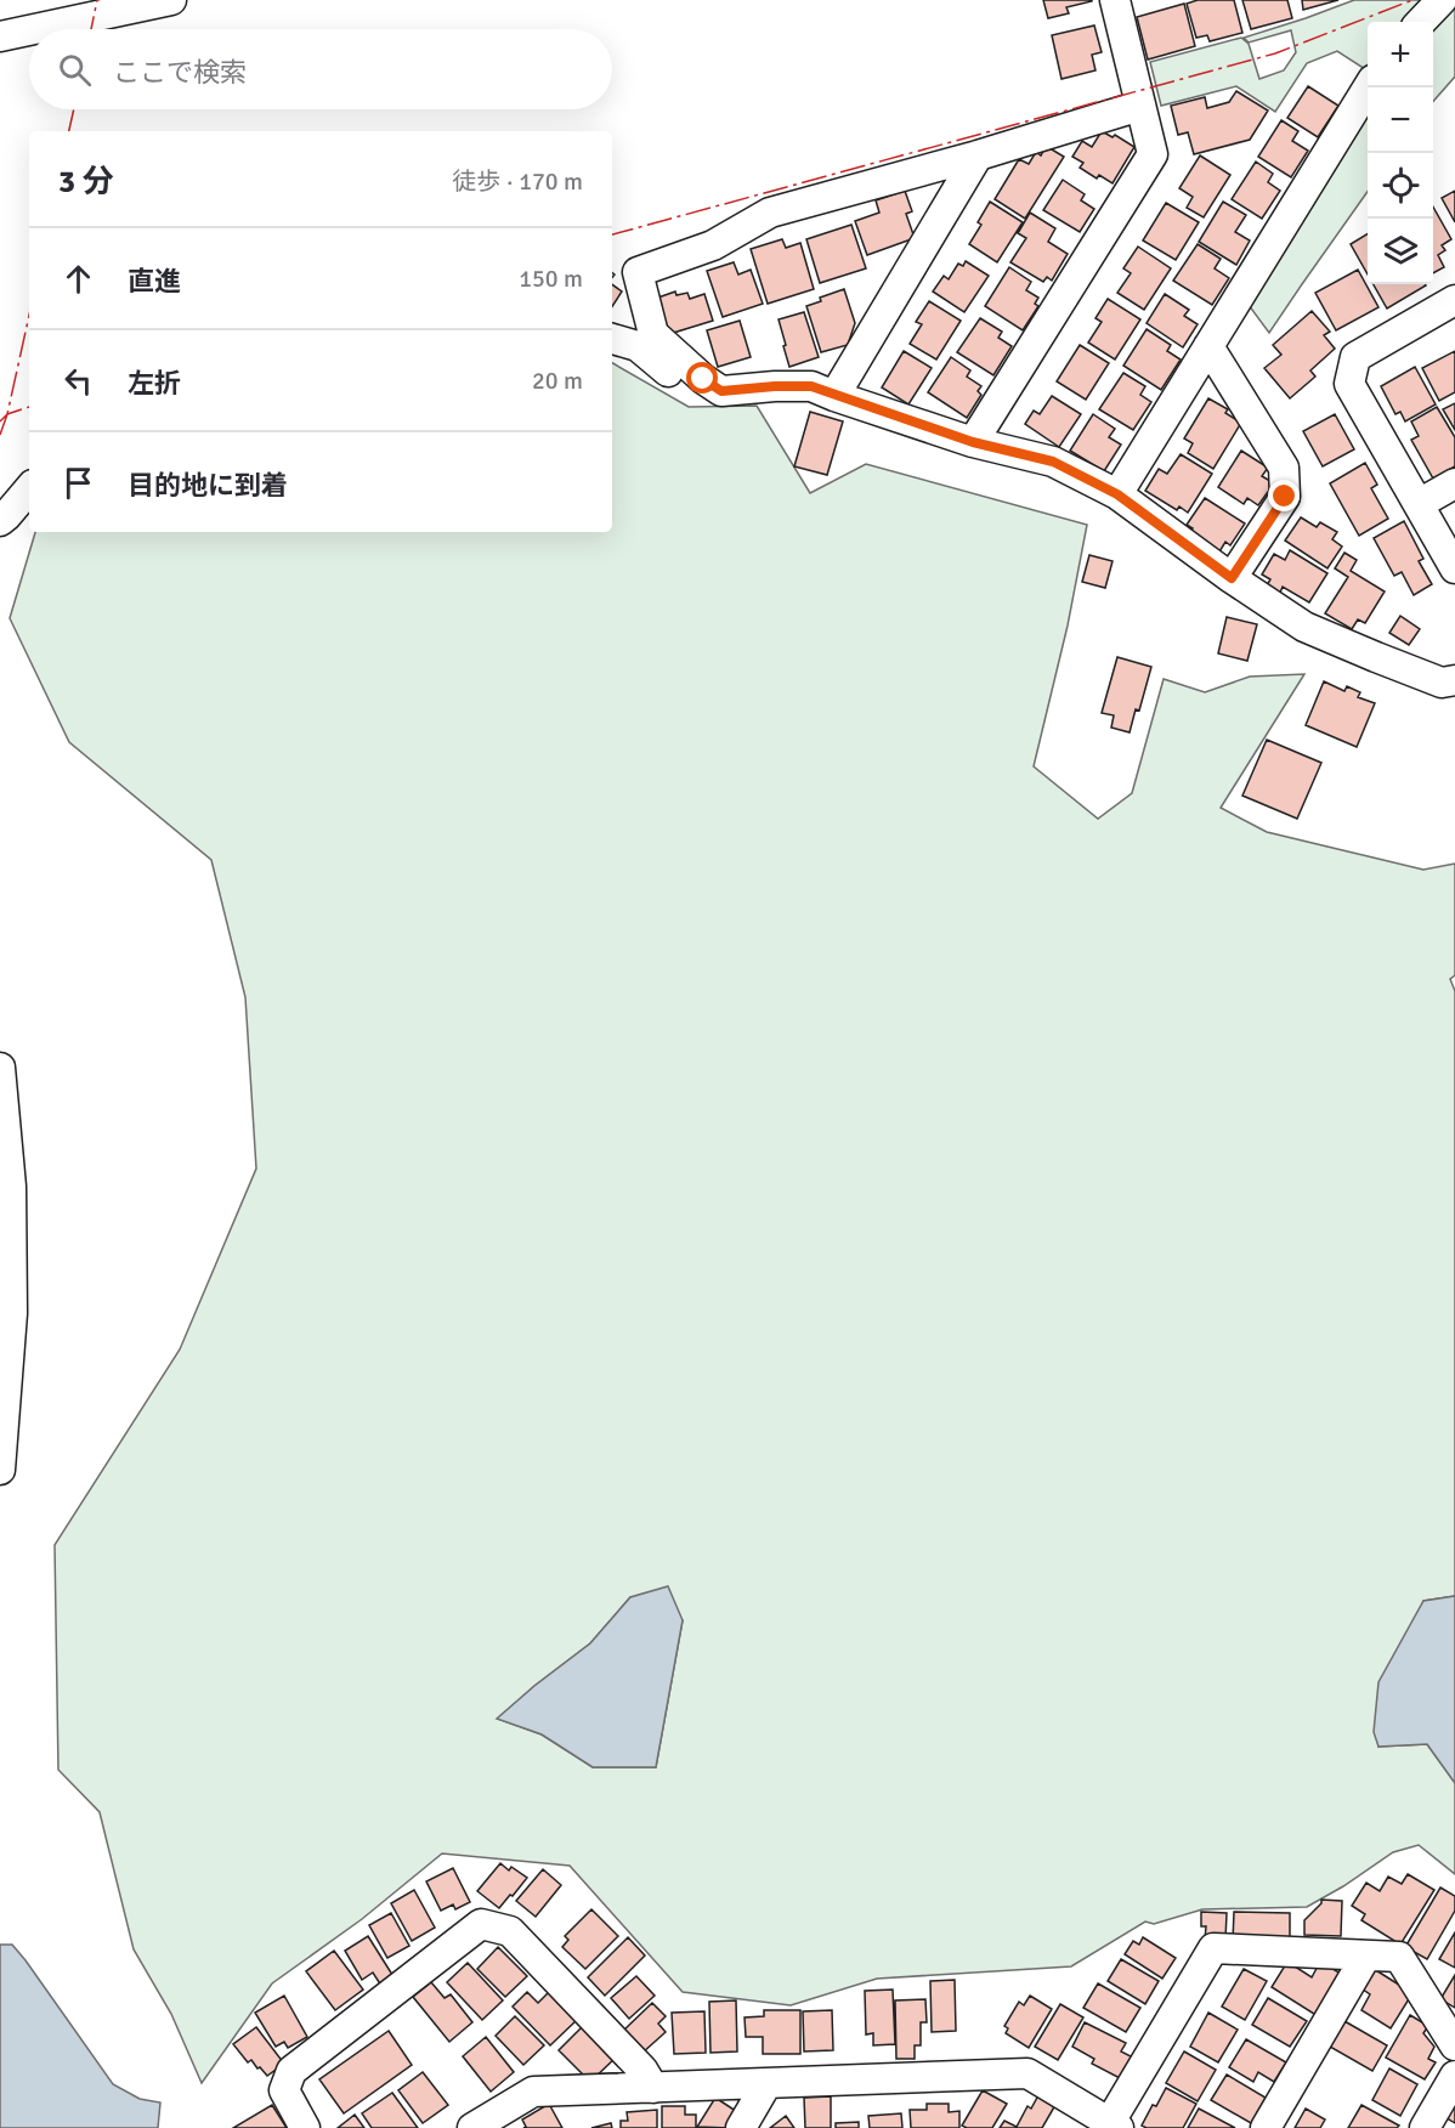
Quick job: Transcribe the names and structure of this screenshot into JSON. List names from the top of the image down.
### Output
{
  "page": {
    "map_buttons": ["+", "−"],
    "search": "ここで検索",
    "heading": ["3 分", "徒歩 · 170 m"],
    "list": [
      ["直進", "150 m"],
      ["左折", "20 m"],
      "目的地に到着"
    ]
  }
}
